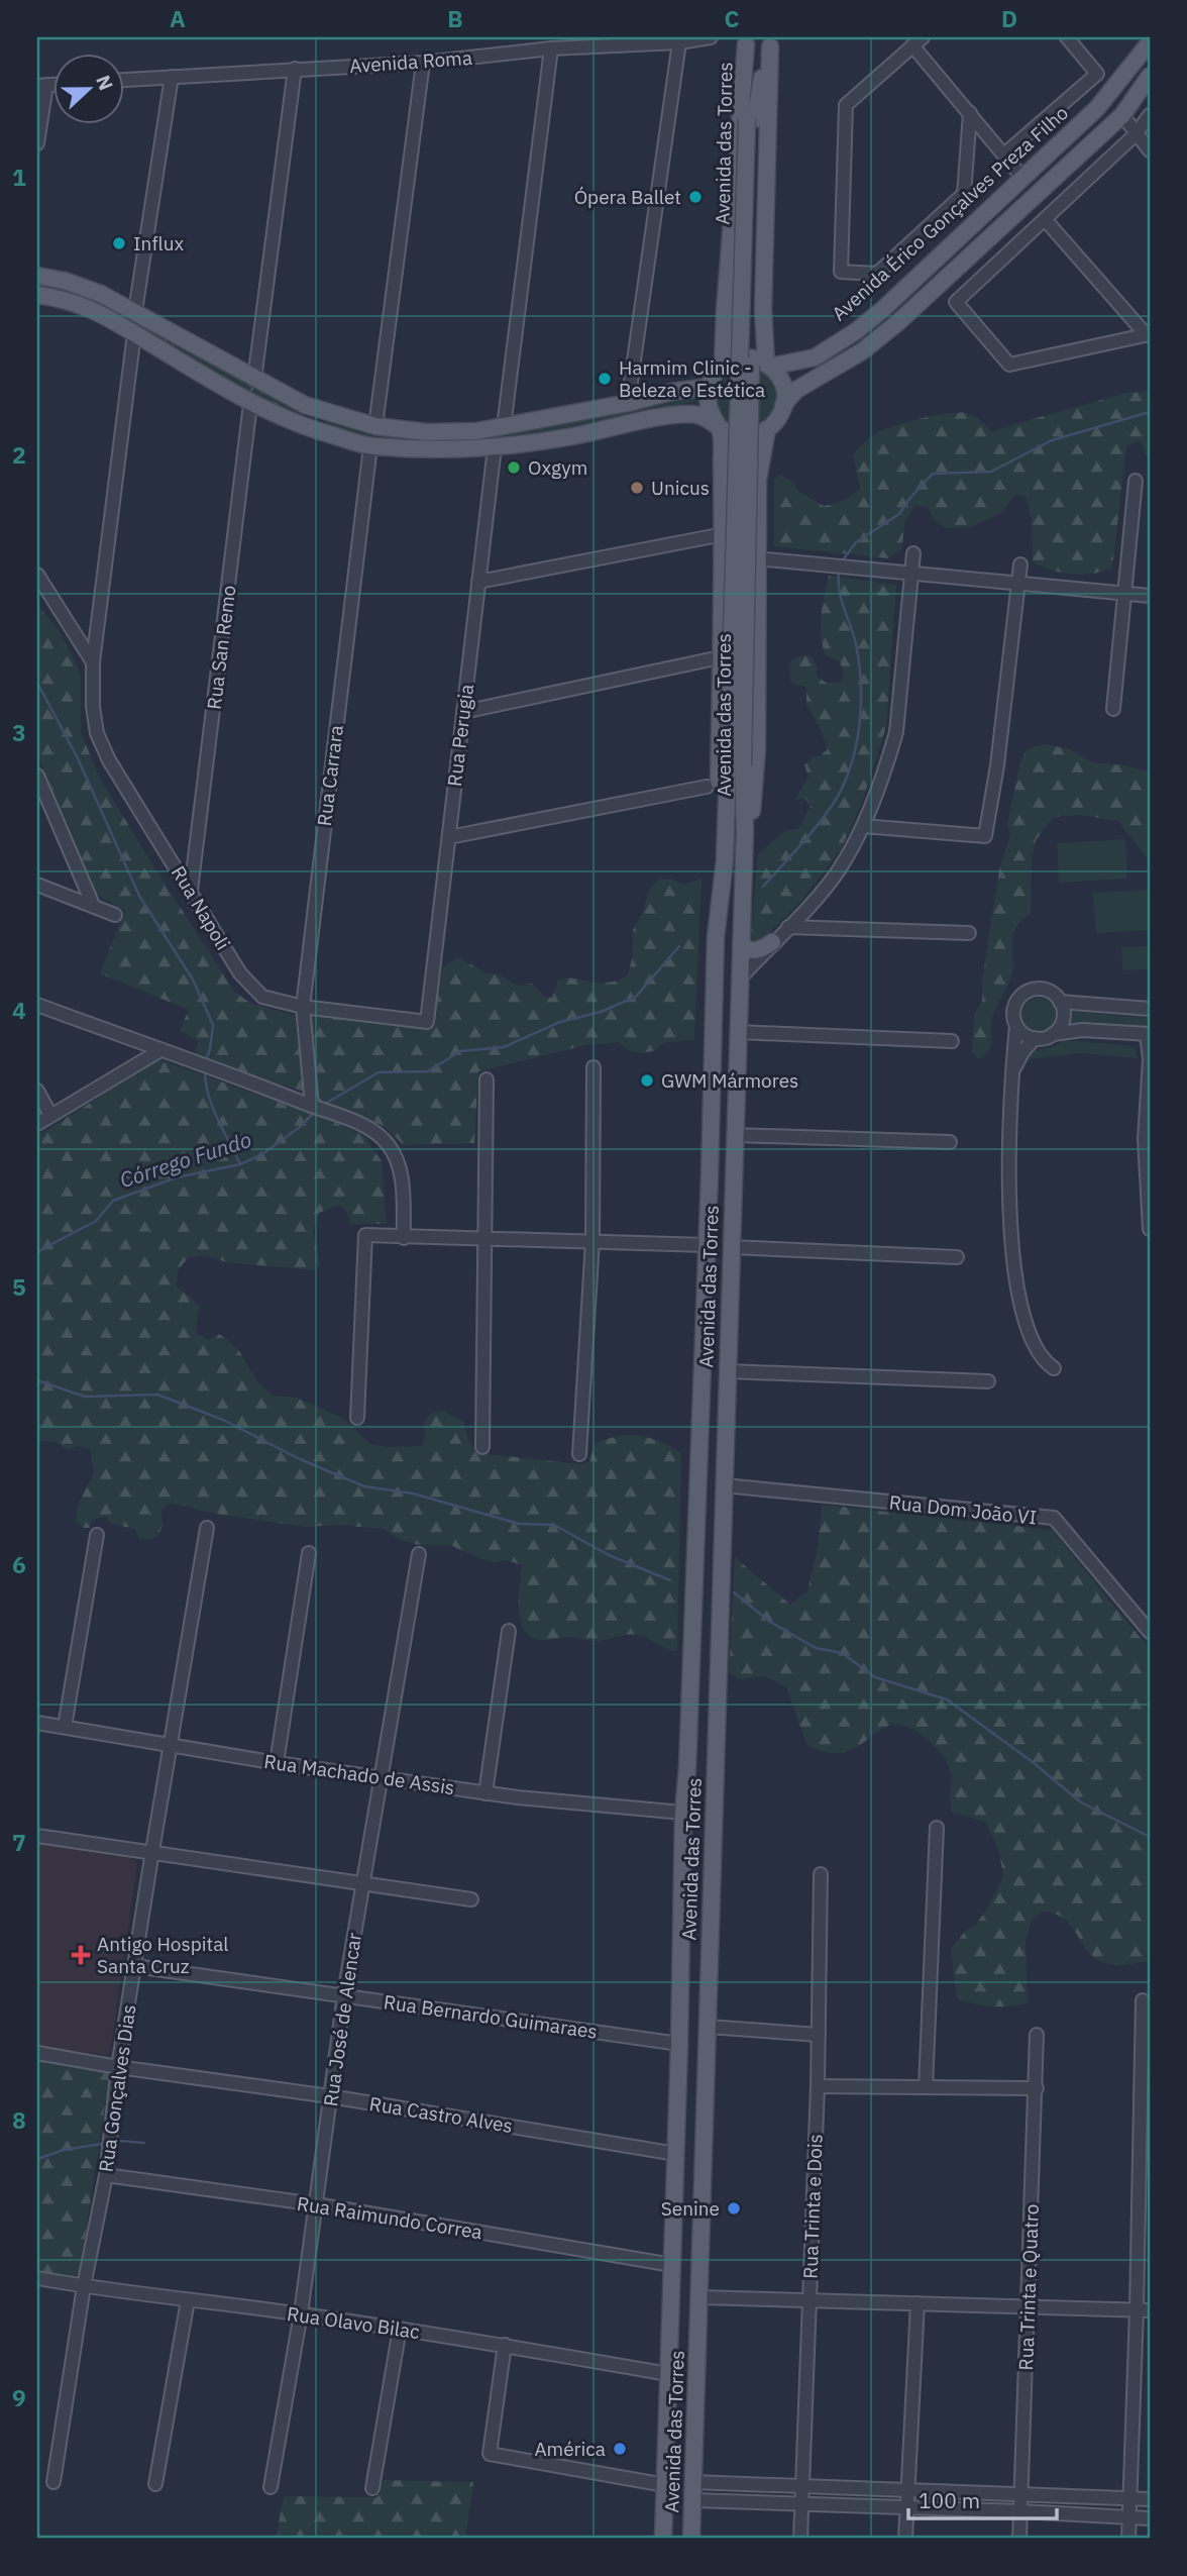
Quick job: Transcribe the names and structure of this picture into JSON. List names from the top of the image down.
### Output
{
  "streets": {
    "main road": ["Avenida das Torres", "Avenida Érico Gonçalves Preza Filho"],
    "street": [
      "Avenida Roma",
      "Rua San Remo",
      "Rua Perugia",
      "Rua Carrara",
      "Rua Napoli",
      "Rua Dom João VI",
      "Rua Machado de Assis",
      "Rua Bernardo Guimaraes",
      "Rua José de Alencar",
      "Rua Gonçalves Dias",
      "Rua Castro Alves",
      "Rua Trinta e Dois",
      "Rua Raimundo Correa",
      "Rua Trinta e Quatro",
      "Rua Olavo Bilac"
    ]
  },
  "crossings": [
    ["Avenida das Torres", "Rua Dom João VI"],
    ["Avenida das Torres", "Rua Machado de Assis"],
    ["Avenida das Torres", "Rua Bernardo Guimaraes"],
    ["Avenida das Torres", "Rua Castro Alves"],
    ["Avenida das Torres", "Rua Raimundo Correa"],
    ["Avenida das Torres", "Rua Olavo Bilac"],
    ["Rua San Remo", "Rua Napoli"],
    ["Rua Perugia", "Rua Napoli"],
    ["Rua Carrara", "Rua Napoli"],
    ["Rua Machado de Assis", "Rua José de Alencar"],
    ["Rua Machado de Assis", "Rua Gonçalves Dias"],
    ["Rua Bernardo Guimaraes", "Rua José de Alencar"],
    ["Rua Bernardo Guimaraes", "Rua Gonçalves Dias"],
    ["Rua José de Alencar", "Rua Castro Alves"],
    ["Rua José de Alencar", "Rua Raimundo Correa"],
    ["Rua José de Alencar", "Rua Olavo Bilac"],
    ["Rua Gonçalves Dias", "Rua Castro Alves"],
    ["Rua Gonçalves Dias", "Rua Raimundo Correa"],
    ["Rua Gonçalves Dias", "Rua Olavo Bilac"]
  ],
  "water": ["Córrego Fundo"],
  "places": {
    "other": [
      "Ópera Ballet",
      "Influx",
      "Harmim Clinic - Beleza e Estética",
      "Oxgym",
      "Unicus",
      "GWM Mármores",
      "Senine",
      "América"
    ],
    "health": ["Antigo Hospital Santa Cruz"]
  },
  "scale_bar": "100 m",
  "north": "right",
  "grid": {
    "columns": [
      "A",
      "B",
      "C",
      "D"
    ],
    "rows": [
      "1",
      "2",
      "3",
      "4",
      "5",
      "6",
      "7",
      "8",
      "9"
    ]
  }
}
